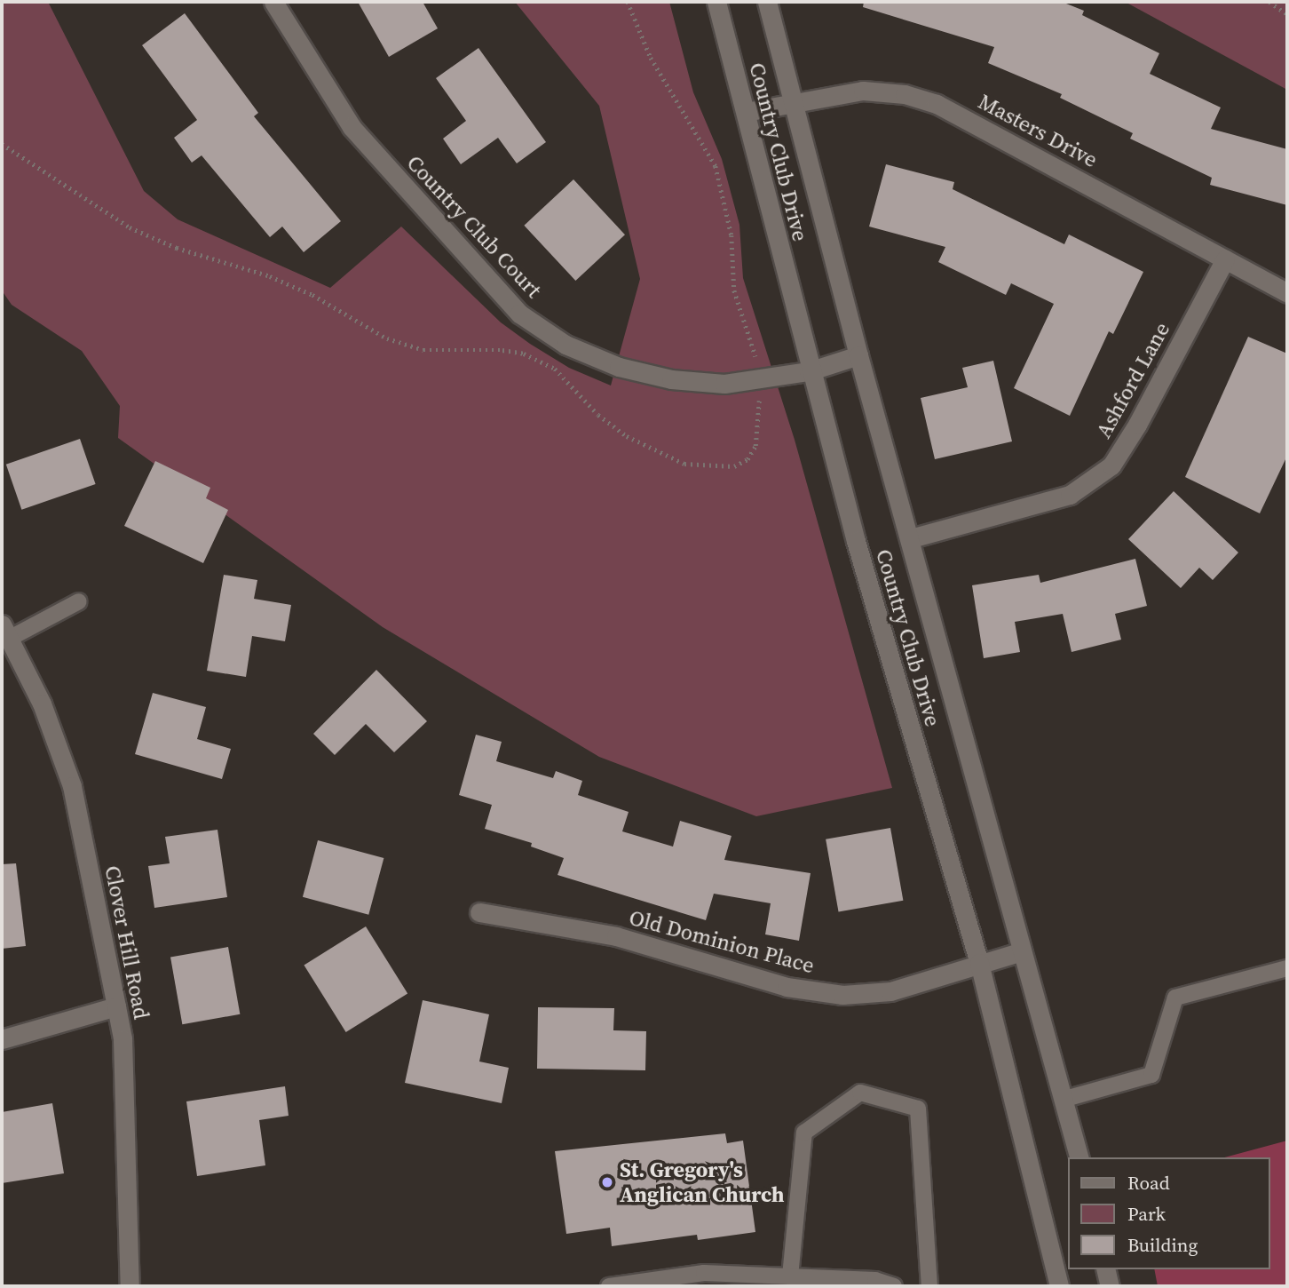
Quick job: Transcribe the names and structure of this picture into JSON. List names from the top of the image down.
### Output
{
  "streets": {
    "street": [
      "Masters Drive",
      "Country Club Drive",
      "Country Club Court",
      "Ashford Lane",
      "Old Dominion Place",
      "Clover Hill Road"
    ]
  },
  "crossings": [
    ["Masters Drive", "Country Club Drive"],
    ["Masters Drive", "Ashford Lane"],
    ["Country Club Drive", "Country Club Court"],
    ["Country Club Drive", "Ashford Lane"],
    ["Country Club Drive", "Old Dominion Place"]
  ],
  "places": ["St. Gregory's Anglican Church"],
  "legend": ["Road", "Park", "Building"]
}
